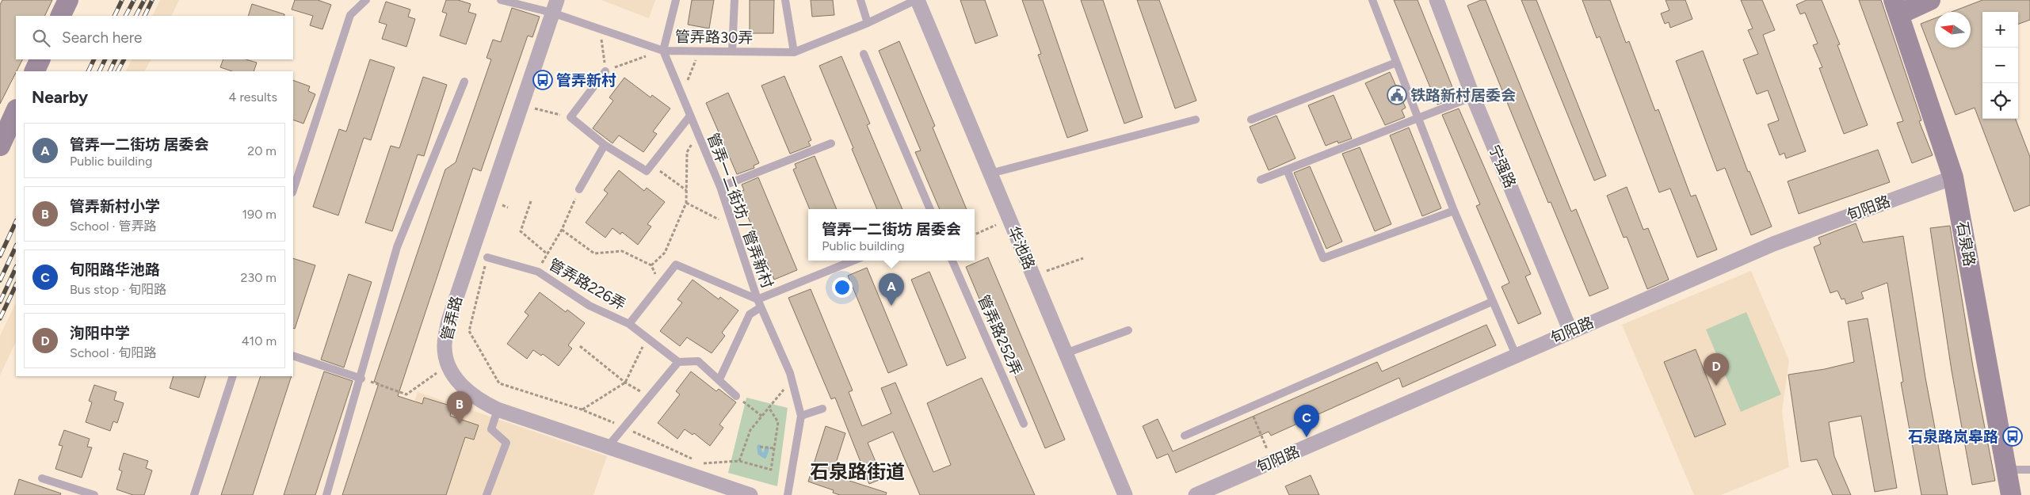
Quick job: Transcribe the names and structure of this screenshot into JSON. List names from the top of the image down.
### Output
{
  "streets": {
    "street": [
      "宁强路",
      "旬阳路",
      "石泉路",
      "华池路",
      "管弄路"
    ],
    "lane": [
      "管弄路30弄",
      "管弄一二街坊 / 管弄新村",
      "管弄路226弄",
      "管弄路252弄"
    ]
  },
  "crossings": [
    ["管弄路30弄", "管弄一二街坊 / 管弄新村"],
    ["管弄路30弄", "华池路"],
    ["宁强路", "旬阳路"],
    ["旬阳路", "石泉路"],
    ["管弄一二街坊 / 管弄新村", "管弄路226弄"]
  ],
  "districts": ["石泉路街道"],
  "places": {
    "bus stop": ["管弄新村", "石泉路岚皋路"],
    "public building": ["铁路新村居委会"]
  },
  "north": "left",
  "page": {
    "map_buttons": ["+", "−"],
    "search": "Search here",
    "heading": ["Nearby", "4 results"],
    "list": [
      {
        "mark": "A",
        "name": "管弄一二街坊 居委会",
        "note": "Public building",
        "value": "20 m"
      },
      {
        "mark": "B",
        "name": "管弄新村小学",
        "note": "School · 管弄路",
        "value": "190 m"
      },
      {
        "mark": "C",
        "name": "旬阳路华池路",
        "note": "Bus stop · 旬阳路",
        "value": "230 m"
      },
      {
        "mark": "D",
        "name": "洵阳中学",
        "note": "School · 旬阳路",
        "value": "410 m"
      }
    ],
    "popup": ["管弄一二街坊 居委会", "Public building"],
    "pins": [
      "A",
      "D",
      "B",
      "C"
    ]
  }
}
